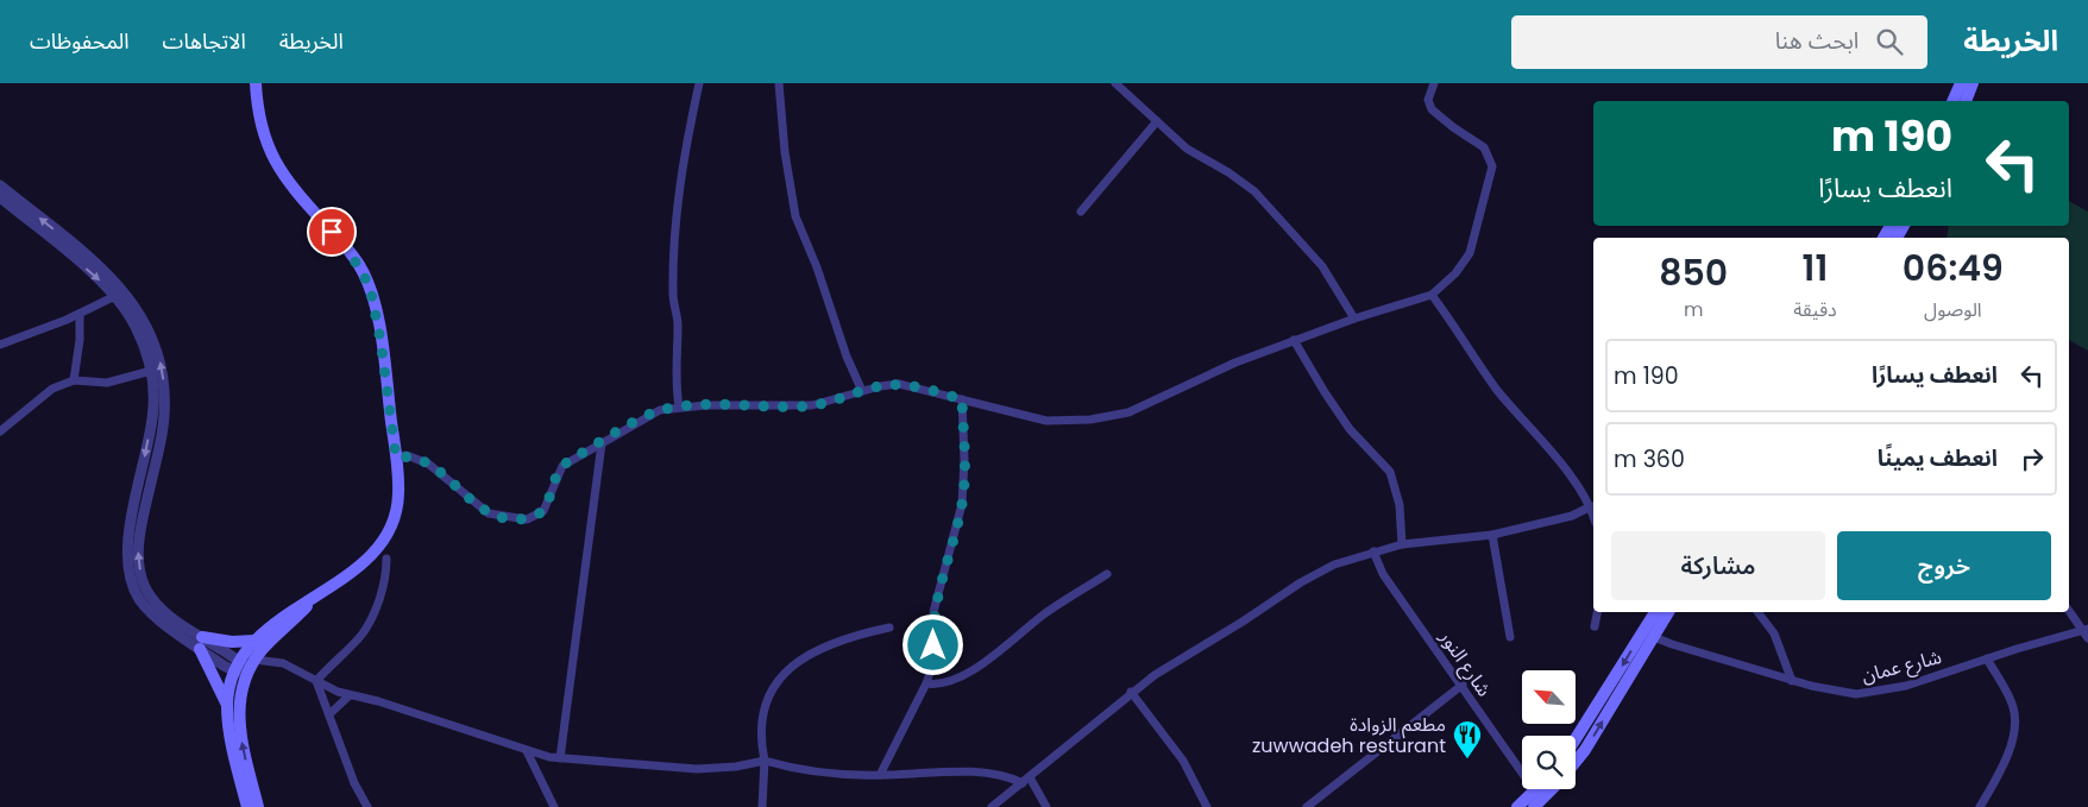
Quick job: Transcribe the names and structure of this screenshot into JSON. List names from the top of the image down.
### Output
{
  "streets": {
    "street": ["شارع النور", "شارع عمان"]
  },
  "places": {
    "restaurant": ["مطعم الزوادة zuwwadeh resturant"]
  },
  "north": "top left",
  "page": {
    "header": "الخريطة",
    "search": "ابحث هنا",
    "nav": ["الخريطة", "الاتجاهات", "المحفوظات"],
    "turn": ["190 m", "انعطف يسارًا"],
    "eta": [
      "06:49",
      "الوصول",
      "11",
      "دقيقة",
      "850",
      "m"
    ],
    "list": [
      {
        "name": "انعطف يسارًا",
        "value": "190 m"
      },
      {
        "name": "انعطف يمينًا",
        "value": "360 m"
      }
    ],
    "buttons": ["خروج", "مشاركة"]
  }
}
